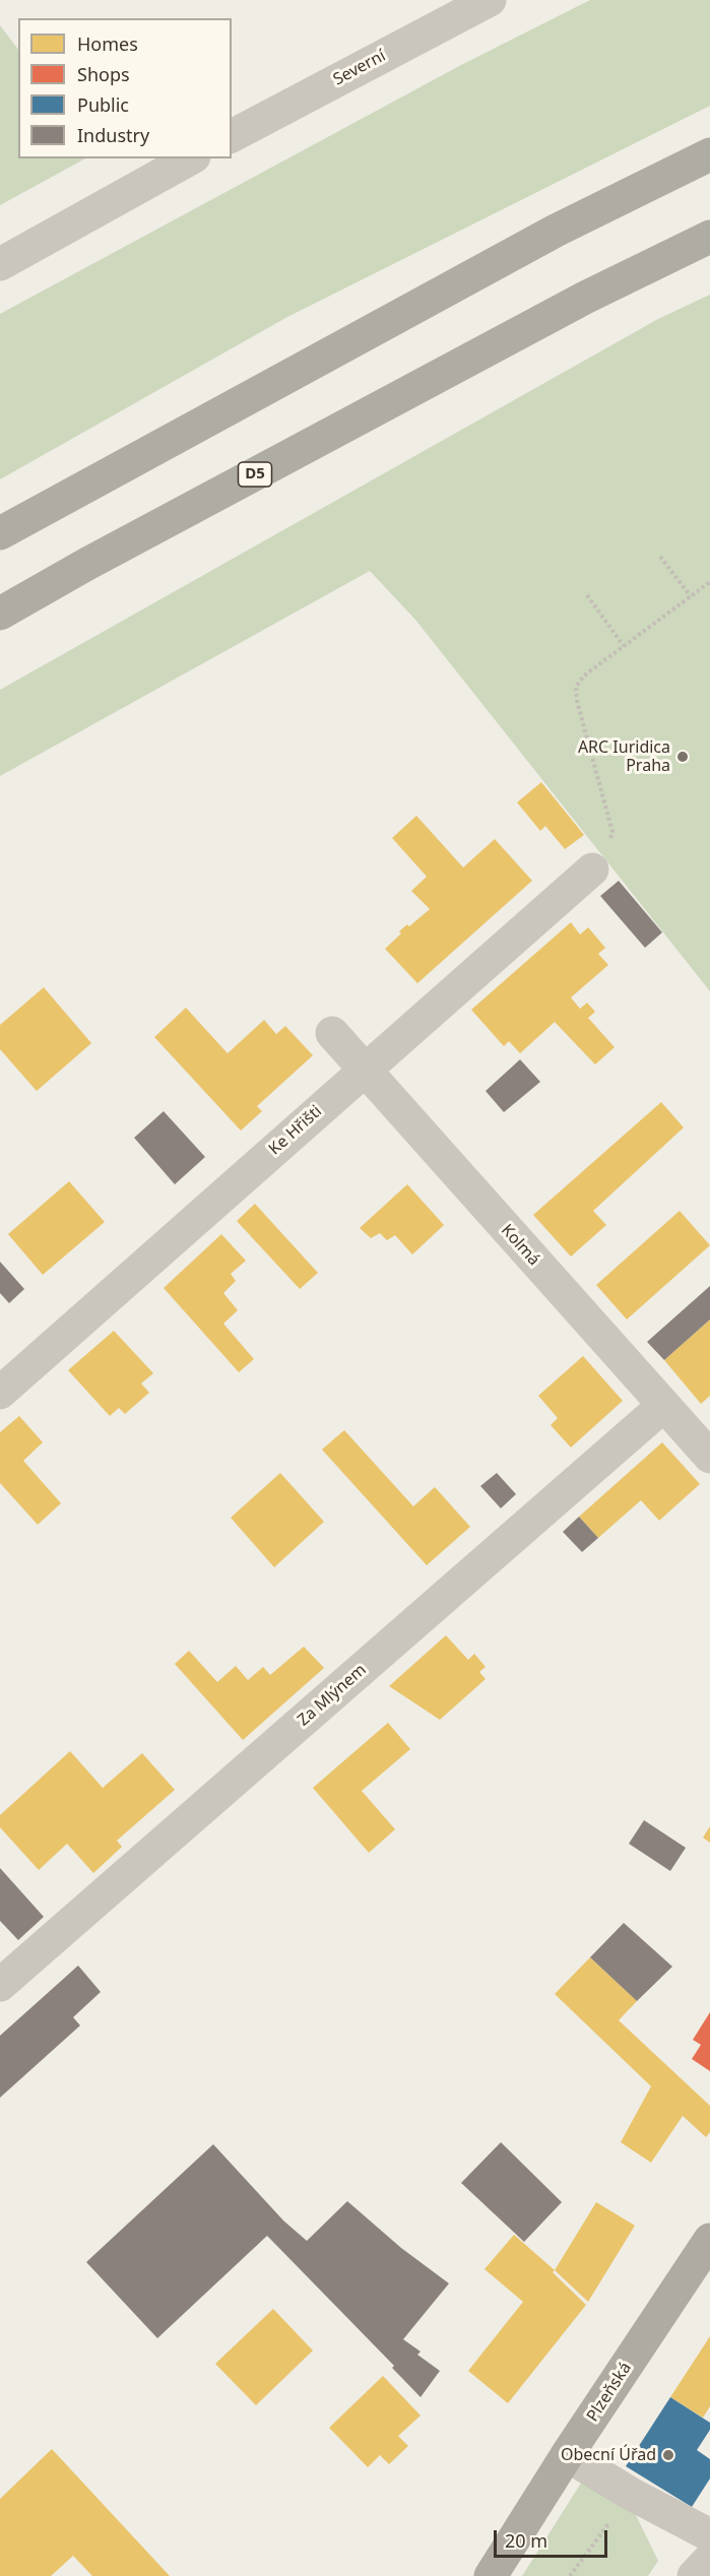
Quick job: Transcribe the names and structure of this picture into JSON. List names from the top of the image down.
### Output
{
  "streets": {
    "highway": ["D5"],
    "main road": ["Plzeňská"],
    "street": [
      "Severní",
      "Ke Hřišti",
      "Kolmá",
      "Za Mlýnem"
    ]
  },
  "crossings": [
    ["Ke Hřišti", "Kolmá"],
    ["Kolmá", "Za Mlýnem"]
  ],
  "places": ["ARC Iuridica Praha", "Obecní Úřad"],
  "legend": [
    "Homes",
    "Shops",
    "Public",
    "Industry"
  ],
  "scale_bar": "20 m"
}
